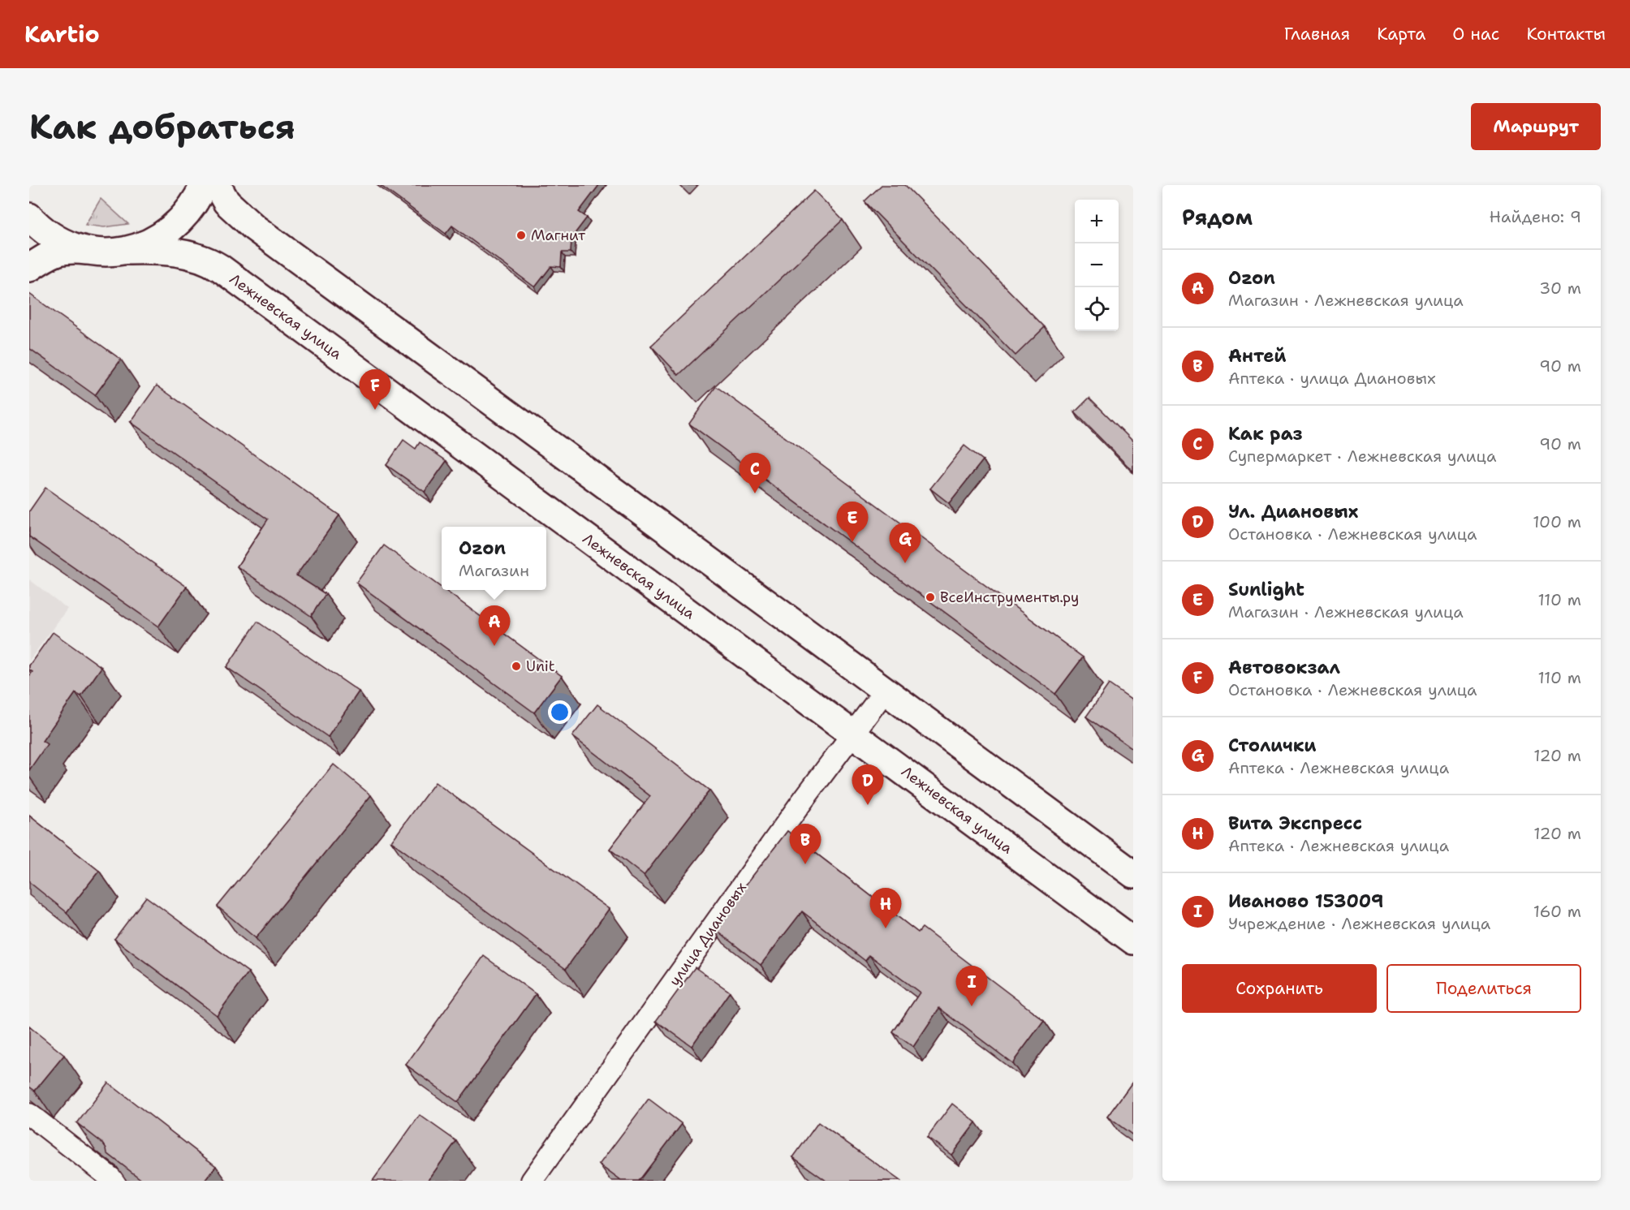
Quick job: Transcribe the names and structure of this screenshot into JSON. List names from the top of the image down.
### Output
{
  "streets": {
    "main road": ["Лежневская улица"],
    "street": ["улица Диановых"]
  },
  "crossings": [
    ["Лежневская улица", "улица Диановых"]
  ],
  "places": ["Магнит", "ВсеИнструменты.ру", "Unit"],
  "page": {
    "header": "Kartio",
    "nav": [
      "Главная",
      "Карта",
      "О нас",
      "Контакты"
    ],
    "buttons": [
      "Маршрут",
      ["Сохранить", "Поделиться"]
    ],
    "title": "Как добраться",
    "heading": ["Рядом", "Найдено: 9"],
    "map_buttons": ["+", "−"],
    "list": [
      {
        "mark": "A",
        "name": "Ozon",
        "note": "Магазин · Лежневская улица",
        "value": "30 m"
      },
      {
        "mark": "B",
        "name": "Антей",
        "note": "Аптека · улица Диановых",
        "value": "90 m"
      },
      {
        "mark": "C",
        "name": "Как раз",
        "note": "Супермаркет · Лежневская улица",
        "value": "90 m"
      },
      {
        "mark": "D",
        "name": "Ул. Диановых",
        "note": "Остановка · Лежневская улица",
        "value": "100 m"
      },
      {
        "mark": "E",
        "name": "Sunlight",
        "note": "Магазин · Лежневская улица",
        "value": "110 m"
      },
      {
        "mark": "F",
        "name": "Автовокзал",
        "note": "Остановка · Лежневская улица",
        "value": "110 m"
      },
      {
        "mark": "G",
        "name": "Столички",
        "note": "Аптека · Лежневская улица",
        "value": "120 m"
      },
      {
        "mark": "H",
        "name": "Вита Экспресс",
        "note": "Аптека · Лежневская улица",
        "value": "120 m"
      },
      {
        "mark": "I",
        "name": "Иваново 153009",
        "note": "Учреждение · Лежневская улица",
        "value": "160 m"
      }
    ],
    "pins": [
      "F",
      "C",
      "E",
      "G",
      "A",
      "D",
      "B",
      "H",
      "I"
    ],
    "popup": ["Ozon", "Магазин"]
  }
}
